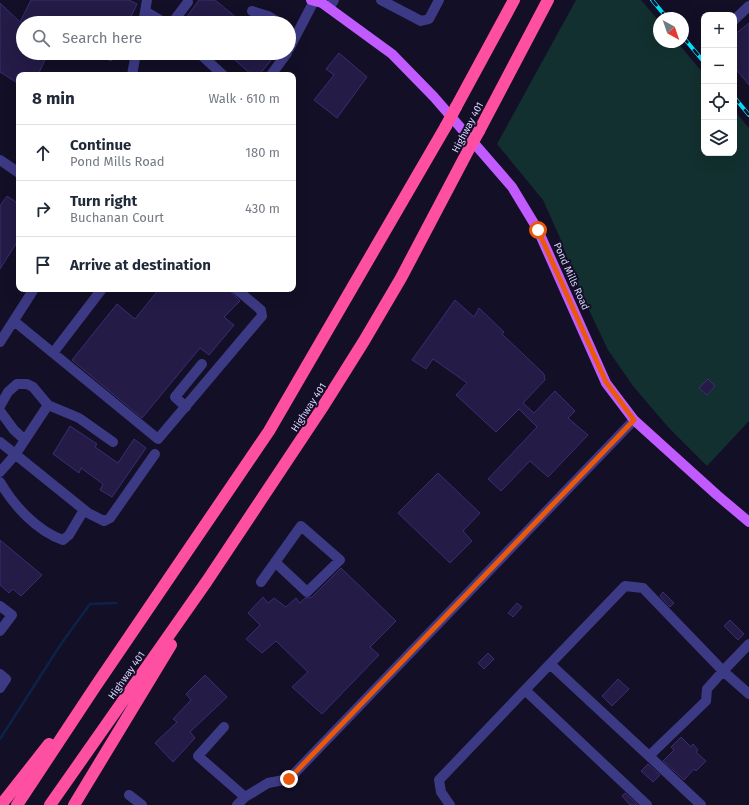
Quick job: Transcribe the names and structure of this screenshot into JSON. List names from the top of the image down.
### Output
{
  "streets": {
    "highway": ["Highway 401"],
    "main road": ["Pond Mills Road"]
  },
  "north": "bottom right",
  "page": {
    "map_buttons": ["+", "−"],
    "search": "Search here",
    "heading": ["8 min", "Walk · 610 m"],
    "list": [
      ["Continue", "Pond Mills Road", "180 m"],
      ["Turn right", "Buchanan Court", "430 m"],
      "Arrive at destination"
    ]
  }
}
